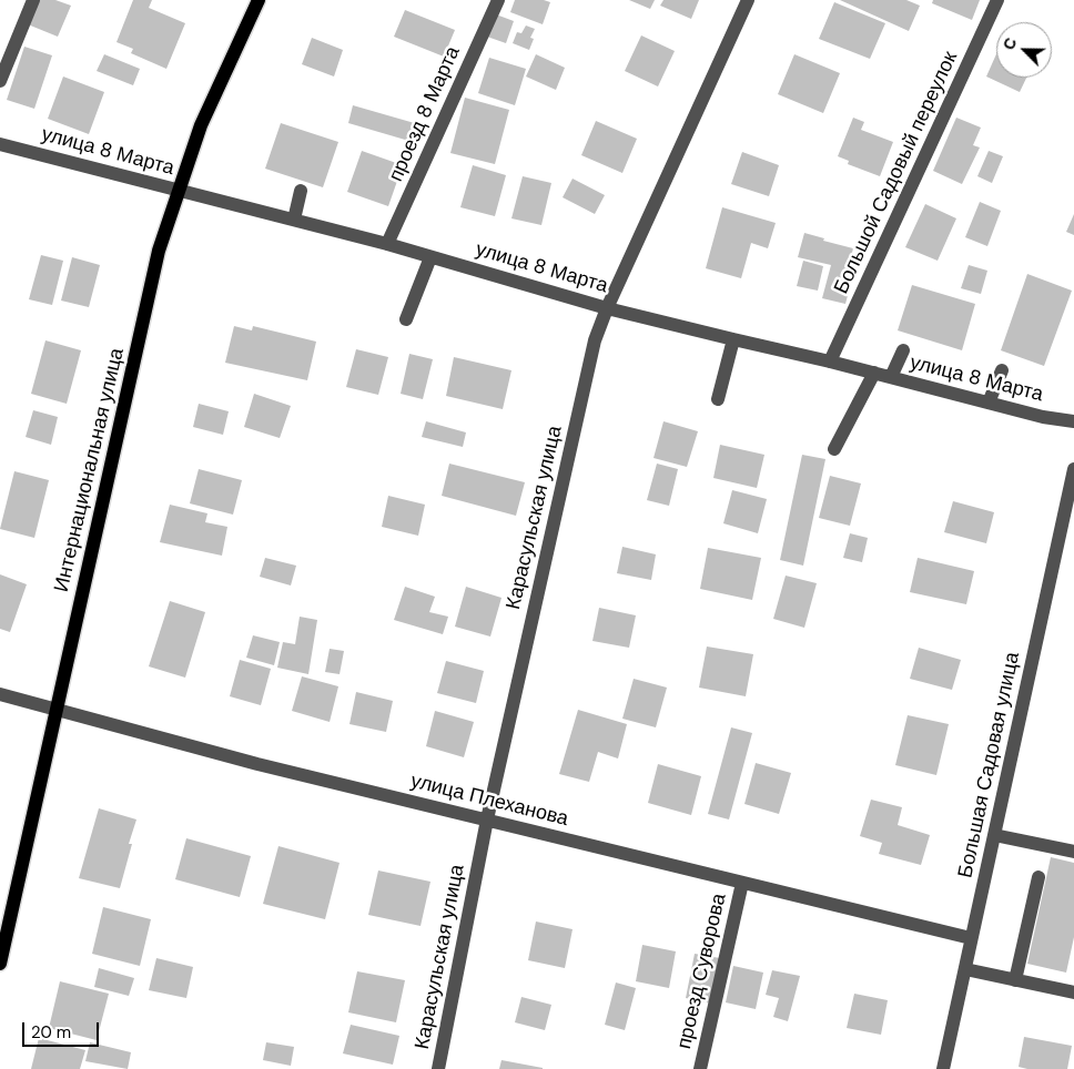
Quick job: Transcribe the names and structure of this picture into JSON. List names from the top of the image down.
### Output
{
  "streets": {
    "main road": ["Интернациональная улица"],
    "street": [
      "проезд 8 Марта",
      "улица 8 Марта",
      "Большой Садовый переулок",
      "Карасульская улица",
      "Большая Садовая улица",
      "улица Плеханова",
      "проезд Суворова"
    ]
  },
  "crossings": [
    ["проезд 8 Марта", "улица 8 Марта"],
    ["улица 8 Марта", "Большой Садовый переулок"],
    ["улица 8 Марта", "Интернациональная улица"],
    ["улица 8 Марта", "Карасульская улица"],
    ["Интернациональная улица", "улица Плеханова"],
    ["Карасульская улица", "улица Плеханова"],
    ["Большая Садовая улица", "улица Плеханова"],
    ["улица Плеханова", "проезд Суворова"]
  ],
  "scale_bar": "20 m",
  "north": "top left"
}
